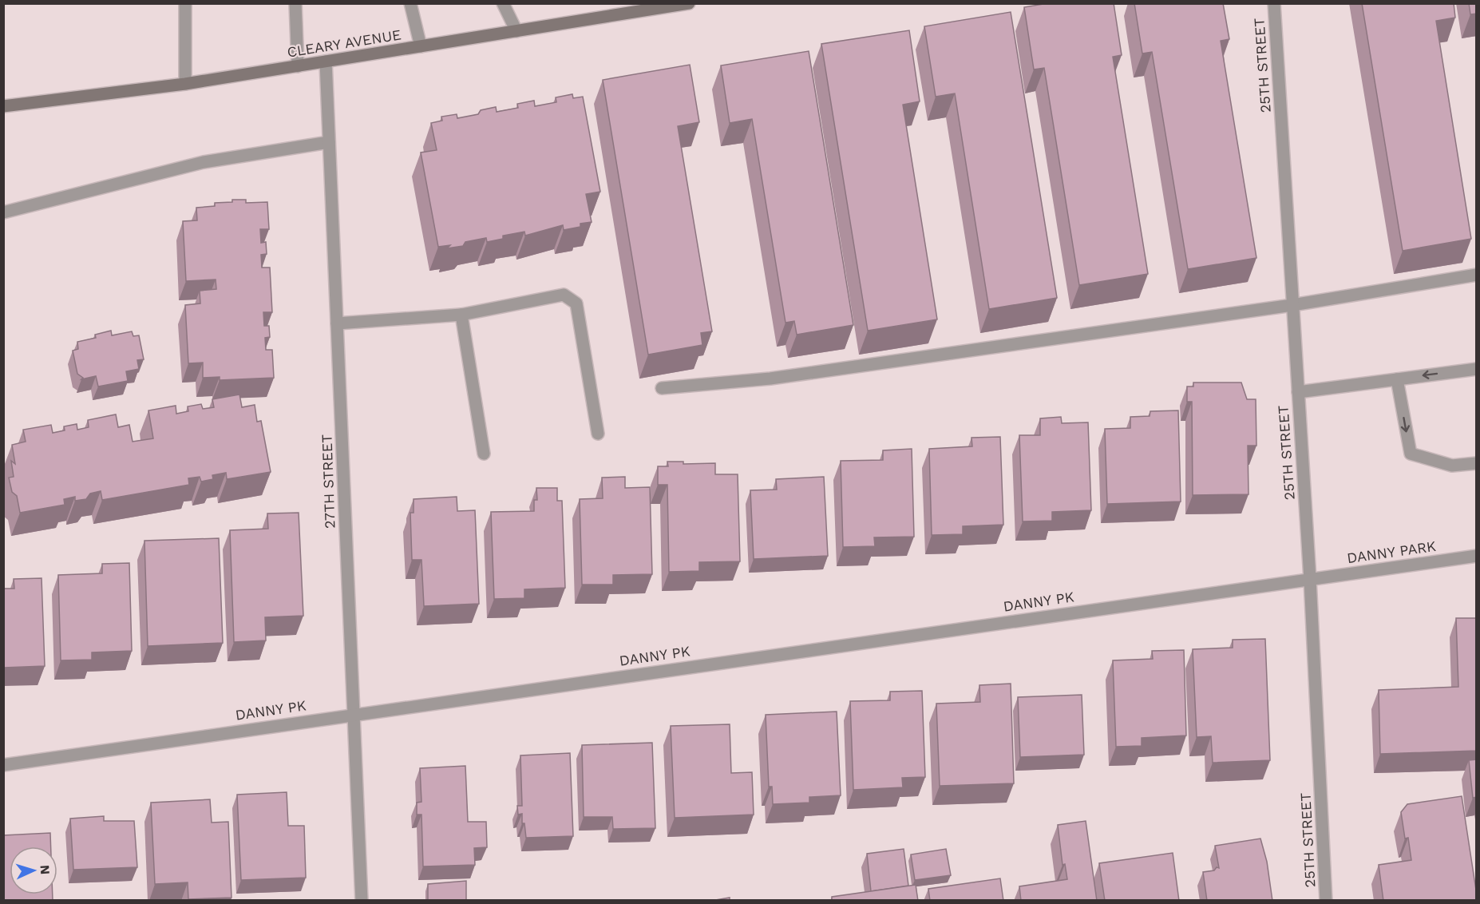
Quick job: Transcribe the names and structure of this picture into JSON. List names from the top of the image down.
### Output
{
  "streets": {
    "street": [
      "CLEARY AVENUE",
      "25TH STREET",
      "27TH STREET",
      "DANNY PARK",
      "DANNY PK"
    ]
  },
  "crossings": [
    ["CLEARY AVENUE", "27TH STREET"],
    ["25TH STREET", "DANNY PARK"],
    ["25TH STREET", "DANNY PK"],
    ["27TH STREET", "DANNY PK"],
    ["DANNY PARK", "DANNY PK"]
  ],
  "north": "right"
}
